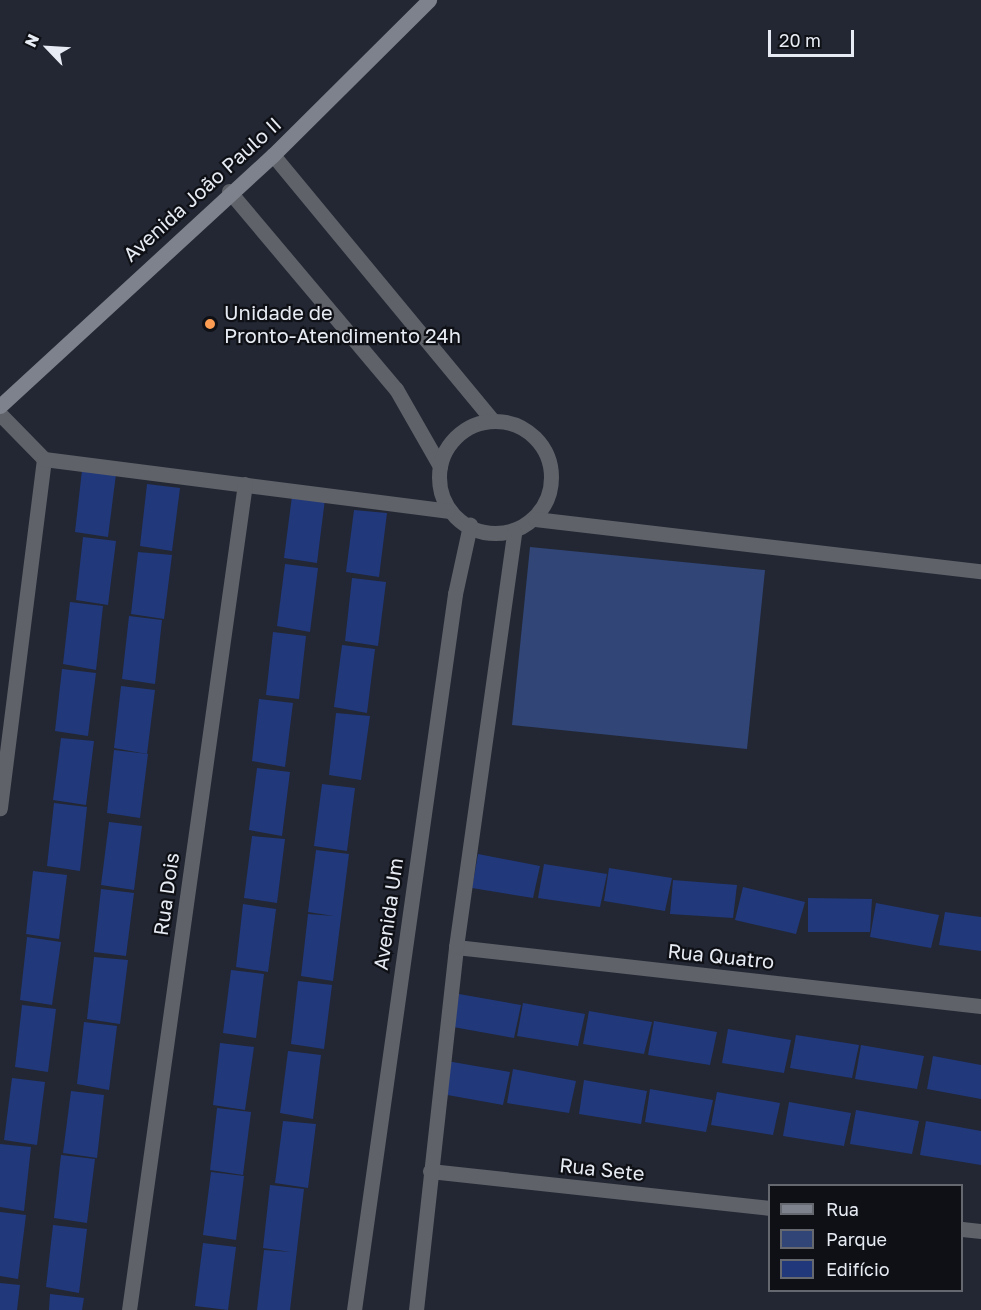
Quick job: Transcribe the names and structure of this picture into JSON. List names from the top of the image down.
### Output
{
  "streets": {
    "street": [
      "Avenida João Paulo II",
      "Rua Dois",
      "Avenida Um",
      "Rua Quatro",
      "Rua Sete"
    ]
  },
  "places": ["Unidade de Pronto-Atendimento 24h"],
  "legend": ["Rua", "Parque", "Edifício"],
  "scale_bar": "20 m",
  "north": "top left"
}
